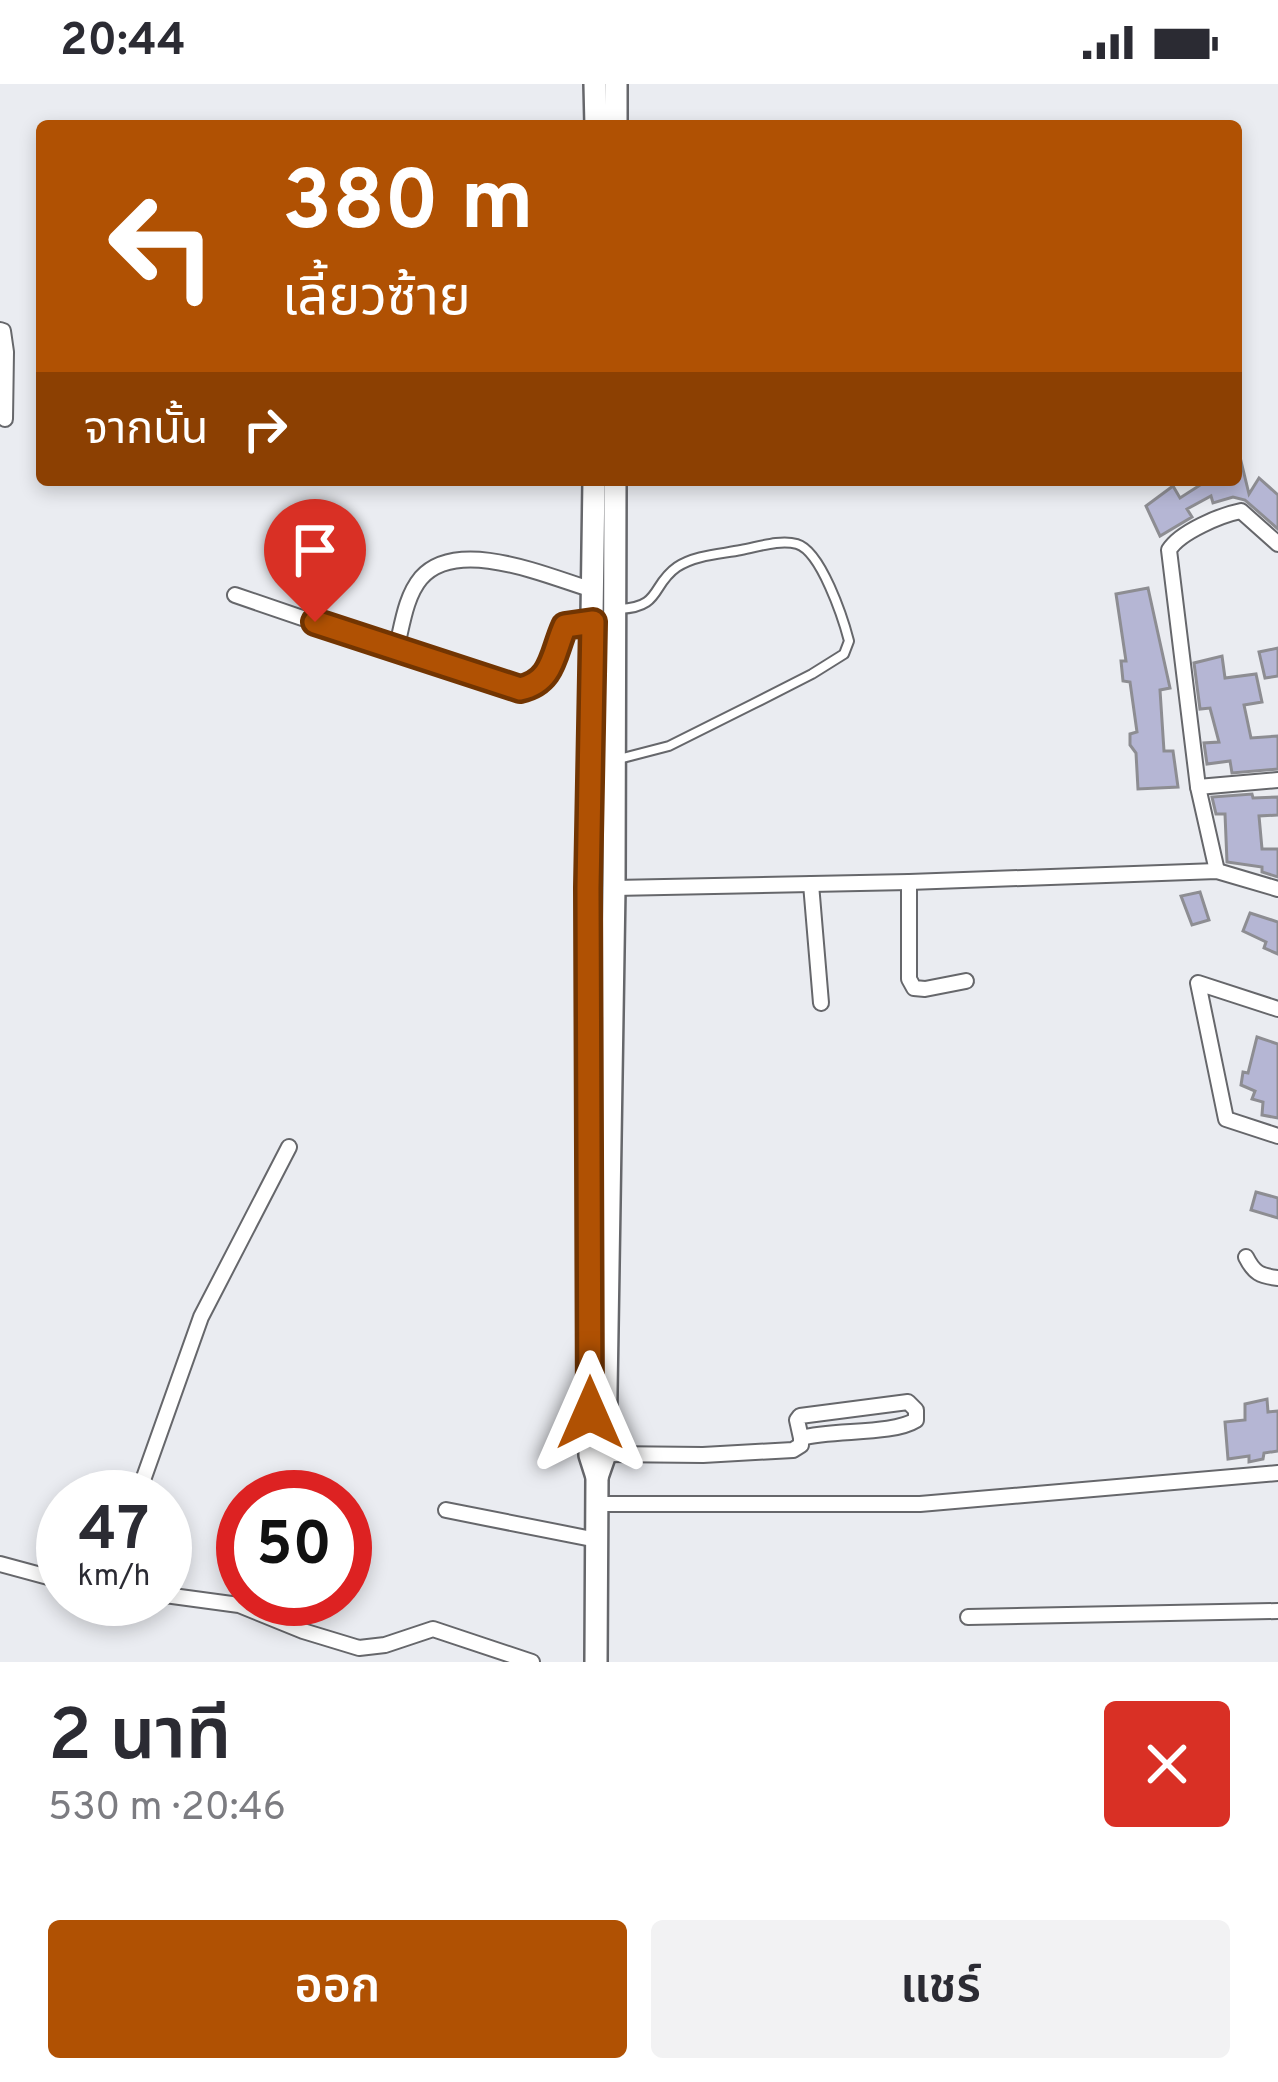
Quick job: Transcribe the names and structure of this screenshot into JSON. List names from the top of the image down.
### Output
{
  "page": {
    "status": "20:44",
    "turn": ["380 m", "เลี้ยวซ้าย"],
    "then": "จากนั้น",
    "speed": "47 km/h",
    "limit": "50",
    "heading": ["2 นาที", "530 m · 20:46"],
    "buttons": ["ออก", "แชร์"]
  }
}
